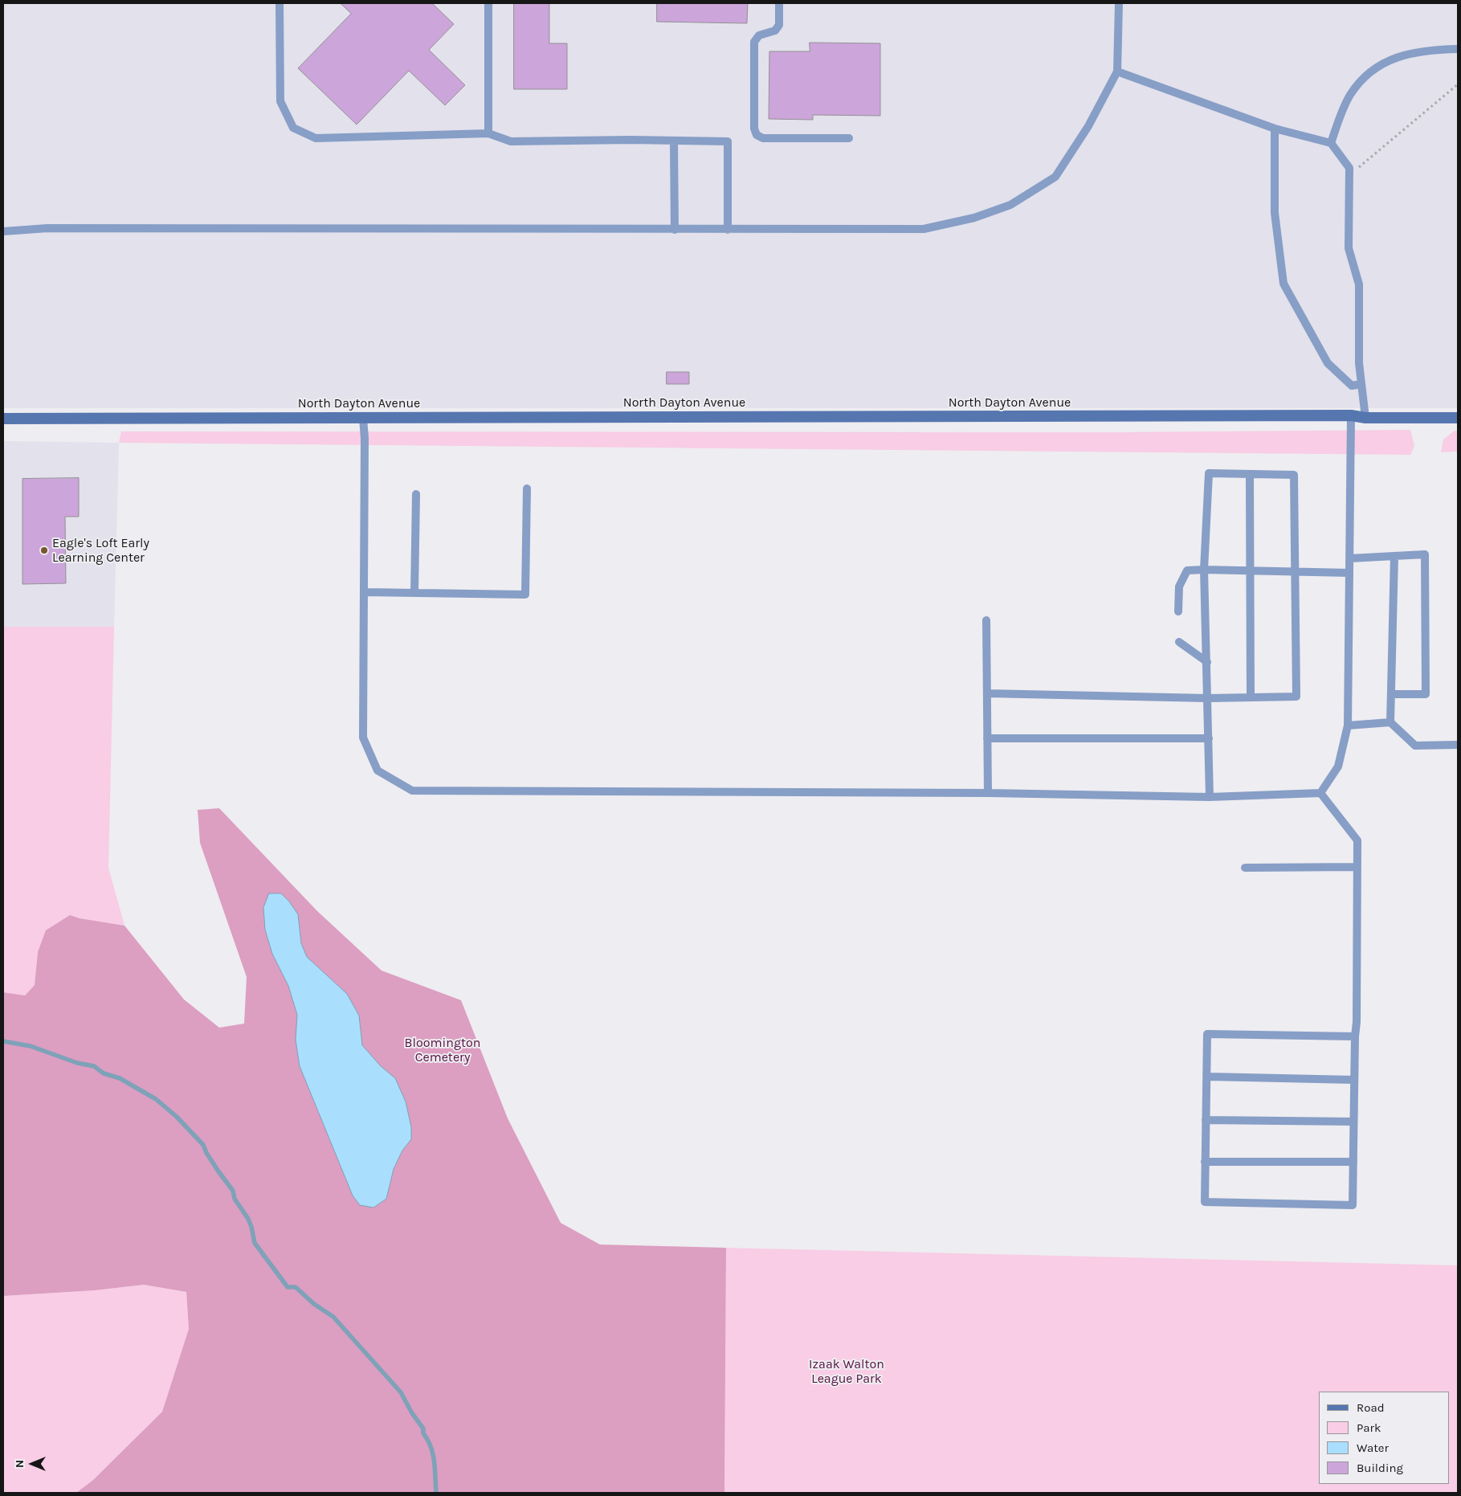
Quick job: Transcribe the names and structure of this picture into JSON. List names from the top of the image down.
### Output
{
  "streets": {
    "main road": ["North Dayton Avenue"]
  },
  "parks": ["Bloomington Cemetery", "Izaak Walton League Park"],
  "places": ["Eagle's Loft Early Learning Center"],
  "legend": [
    "Road",
    "Park",
    "Water",
    "Building"
  ],
  "north": "left"
}
